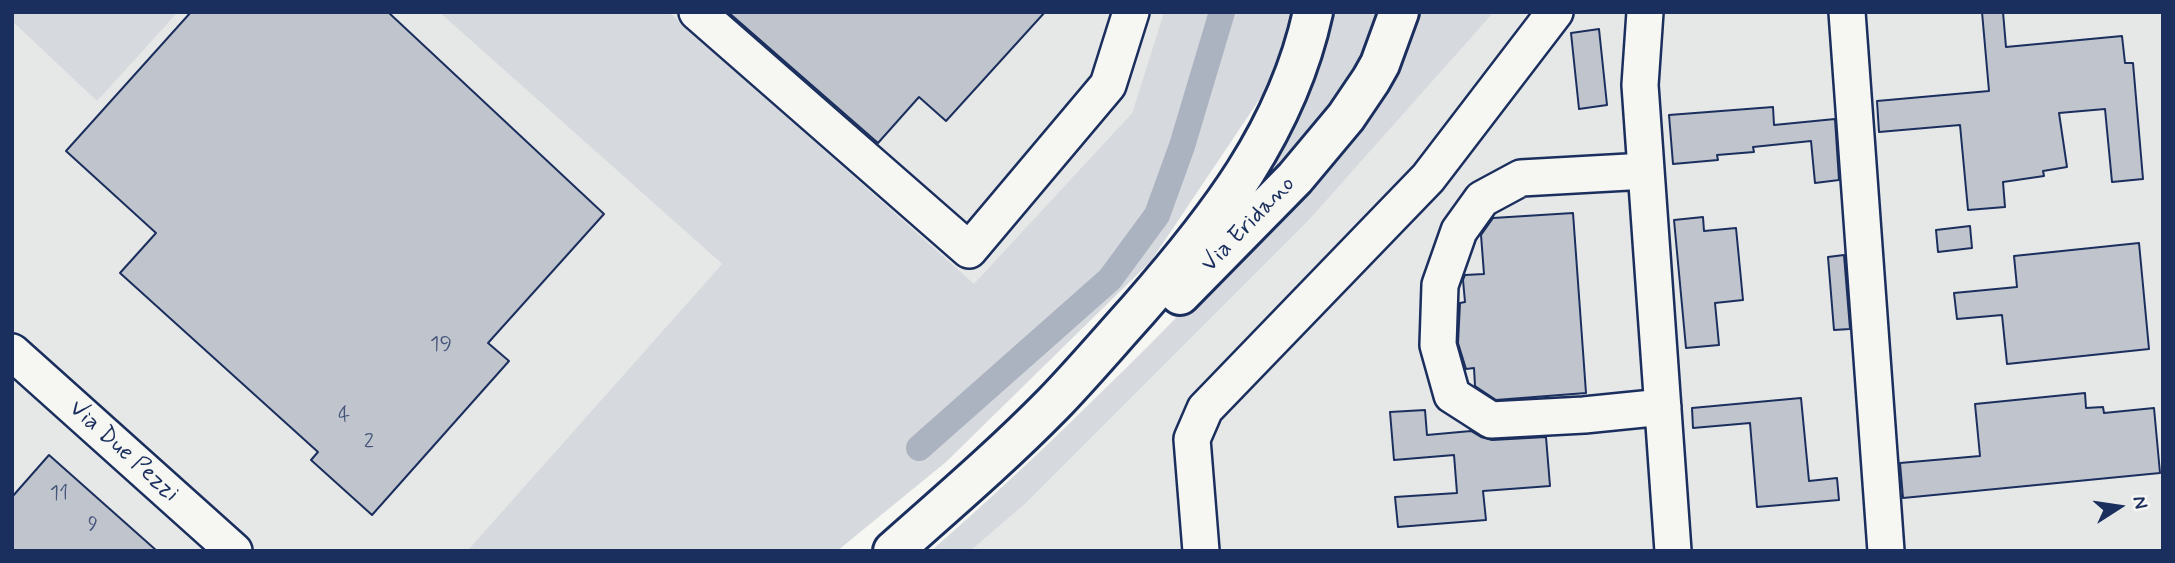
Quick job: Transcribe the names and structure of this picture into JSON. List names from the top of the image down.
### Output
{
  "streets": {
    "main road": ["Via Eridano"],
    "street": ["Via Due Pezzi"]
  },
  "house_numbers": [
    "19",
    "4",
    "2",
    "11",
    "9"
  ],
  "north": "right"
}
